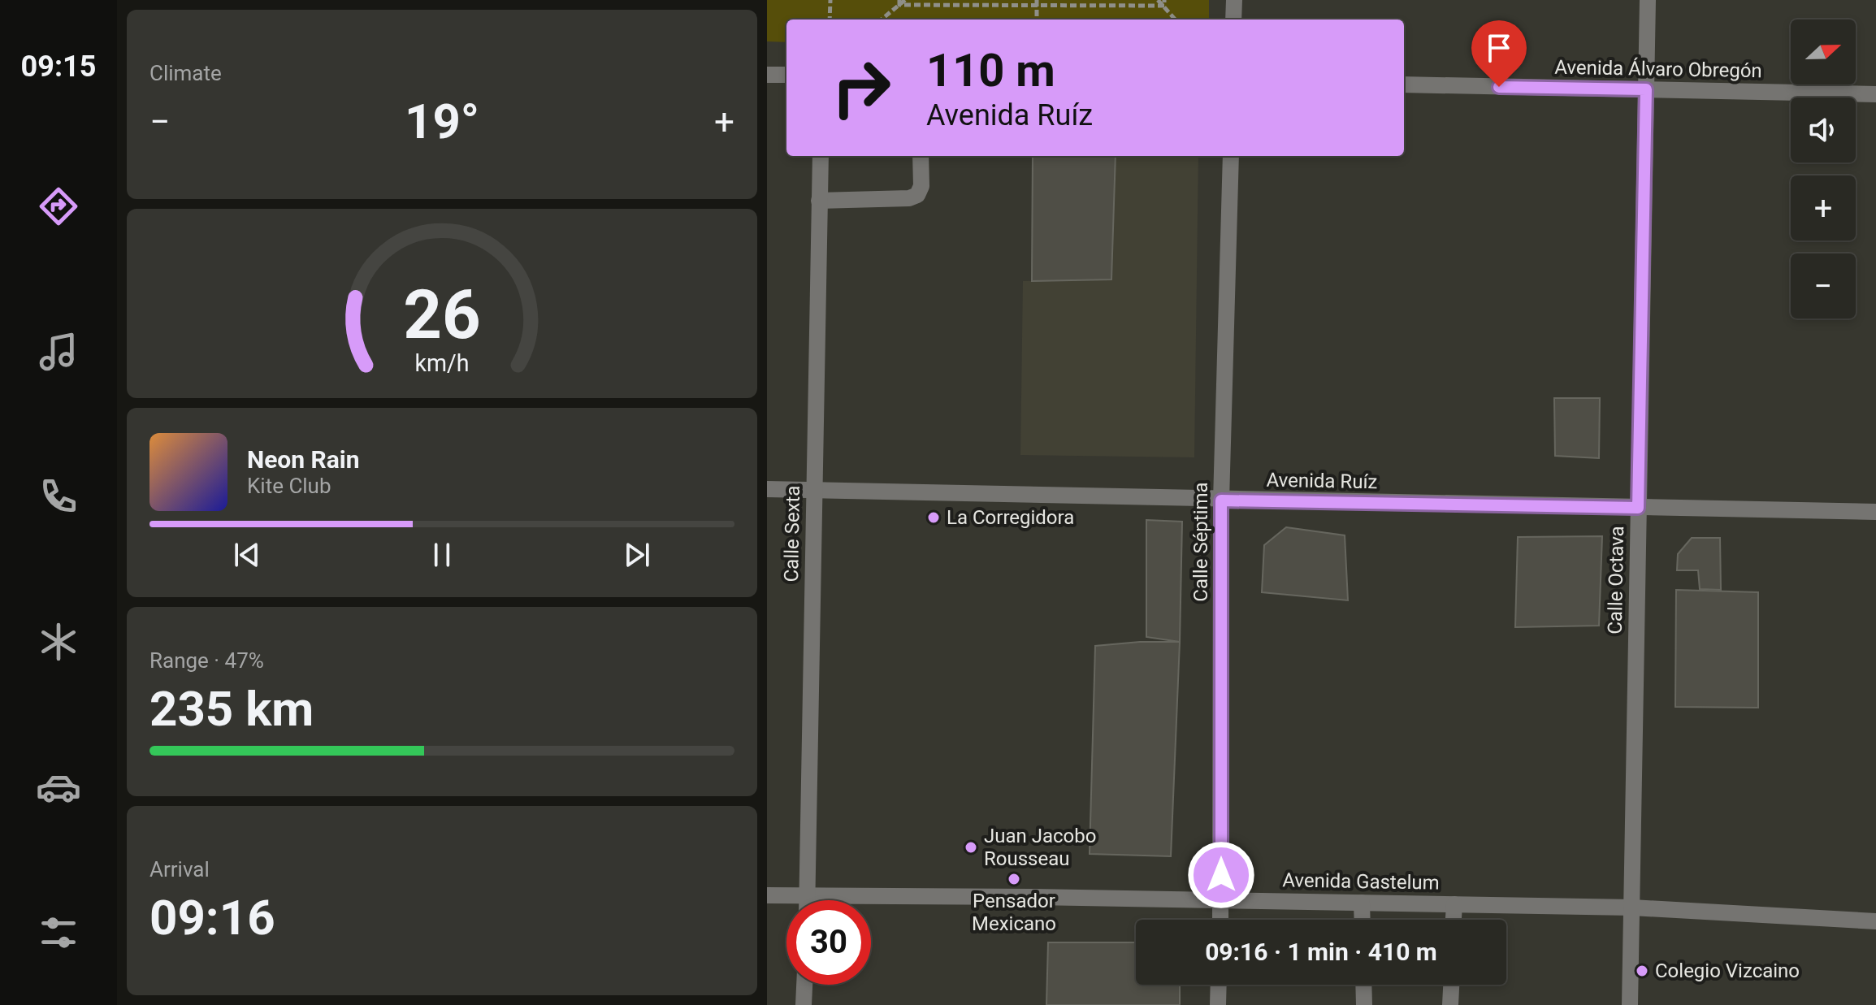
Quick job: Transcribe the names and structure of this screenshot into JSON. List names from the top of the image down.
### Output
{
  "streets": {
    "street": [
      "Avenida Álvaro Obregón",
      "Avenida Ruíz",
      "Calle Sexta",
      "Calle Séptima",
      "Calle Octava",
      "Avenida Gastelum"
    ]
  },
  "crossings": [
    ["Avenida Álvaro Obregón", "Calle Octava"],
    ["Avenida Ruíz", "Calle Sexta"],
    ["Avenida Ruíz", "Calle Séptima"],
    ["Avenida Ruíz", "Calle Octava"],
    ["Calle Sexta", "Avenida Gastelum"],
    ["Calle Séptima", "Avenida Gastelum"],
    ["Calle Octava", "Avenida Gastelum"]
  ],
  "places": [
    "La Corregidora",
    "Juan Jacobo Rousseau",
    "Pensador Mexicano",
    "Colegio Vizcaino"
  ],
  "north": "right",
  "page": {
    "tabs": "09:15",
    "tile": [
      "Climate",
      ["Range · 47%", "235 km"],
      ["Arrival", "09:16"]
    ],
    "map_buttons": ["+", "−"],
    "turn": ["110 m", "Avenida Ruíz"],
    "heat": ["−", "19°", "+"],
    "song": ["Neon Rain", "Kite Club"],
    "limit": "30",
    "trip": "09:16 · 1 min · 410 m",
    "gauge": ["26", "km/h"]
  }
}
